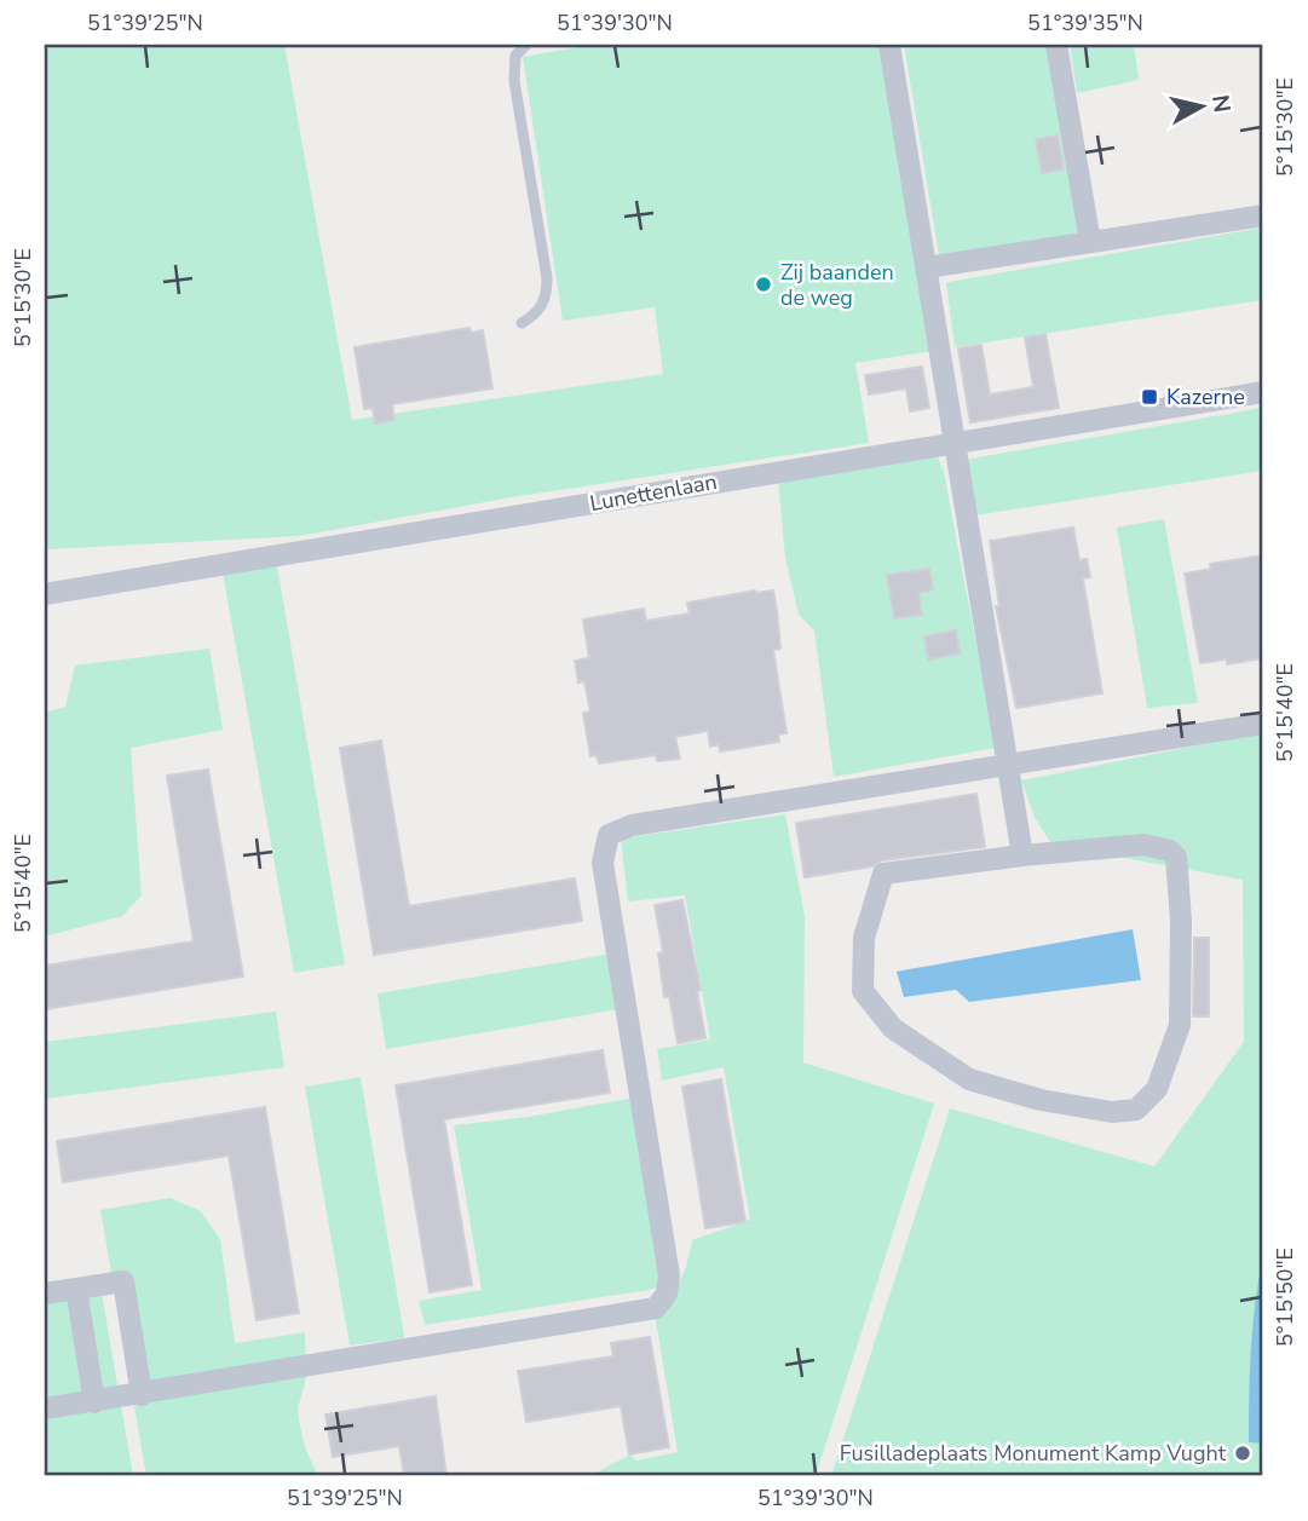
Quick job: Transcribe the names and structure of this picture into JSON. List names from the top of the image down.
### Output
{
  "streets": {
    "street": ["Lunettenlaan"]
  },
  "places": {
    "other": ["Zij baanden de weg", "Fusilladeplaats Monument Kamp Vught"],
    "transit": ["Kazerne"]
  },
  "north": "right",
  "coordinates": [
    "51°39'25\"N",
    "51°39'30\"N",
    "51°39'35\"N",
    "5°15'30\"E",
    "5°15'40\"E",
    "5°15'50\"E"
  ]
}
